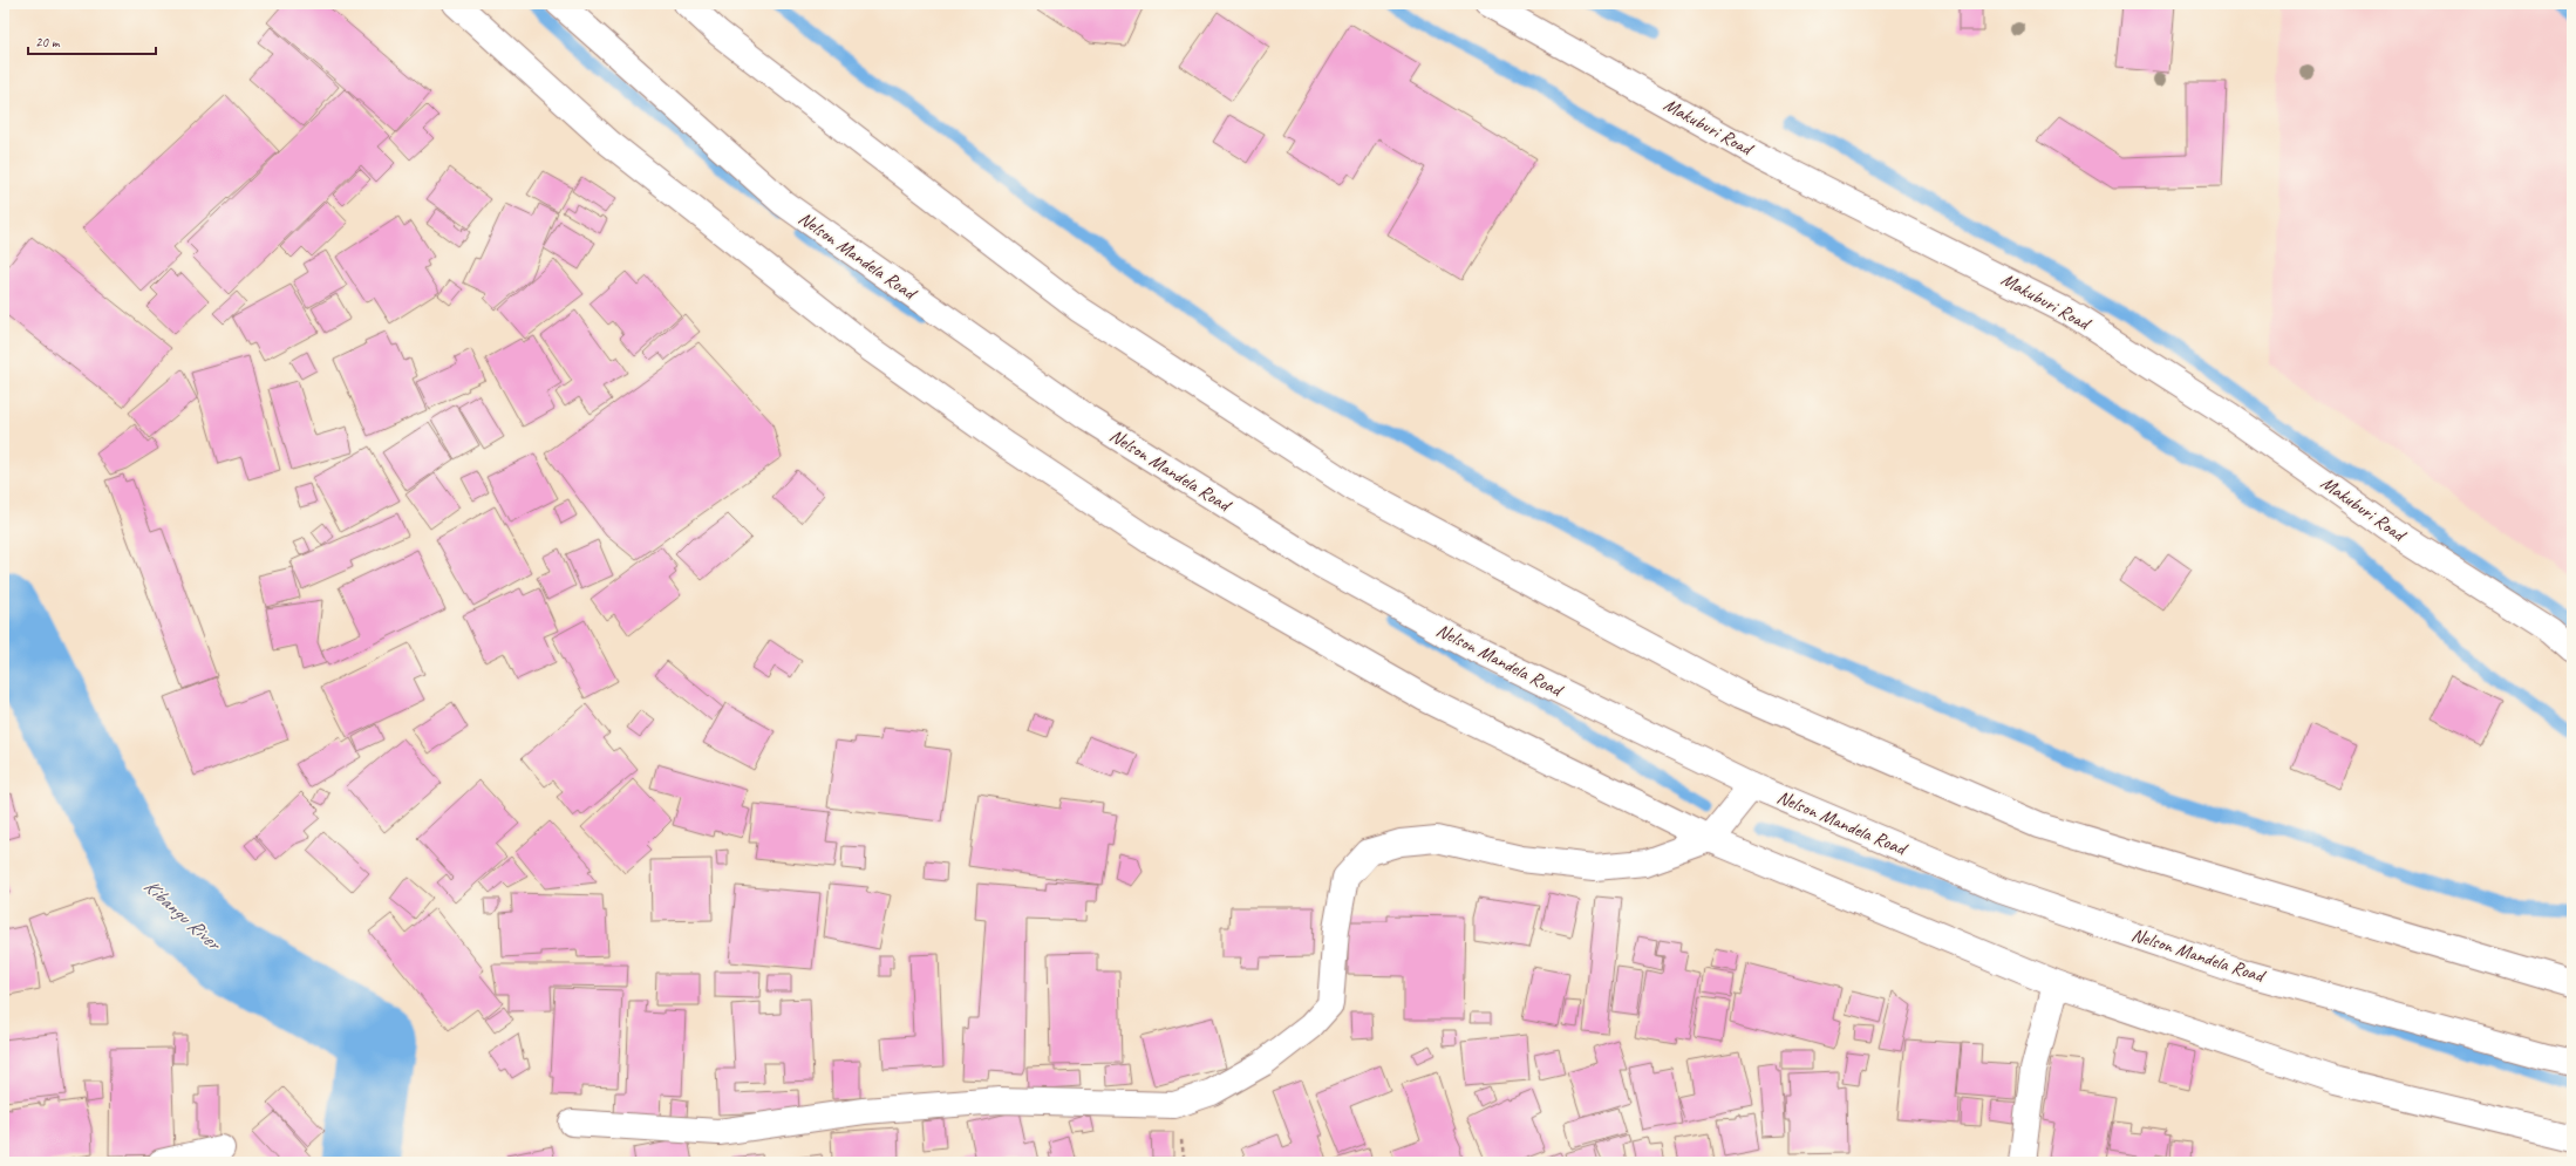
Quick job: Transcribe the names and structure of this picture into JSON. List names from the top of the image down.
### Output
{
  "streets": {
    "street": ["Makuburi Road", "Nelson Mandela Road"]
  },
  "water": ["Kibangu River"],
  "scale_bar": "20 m"
}
